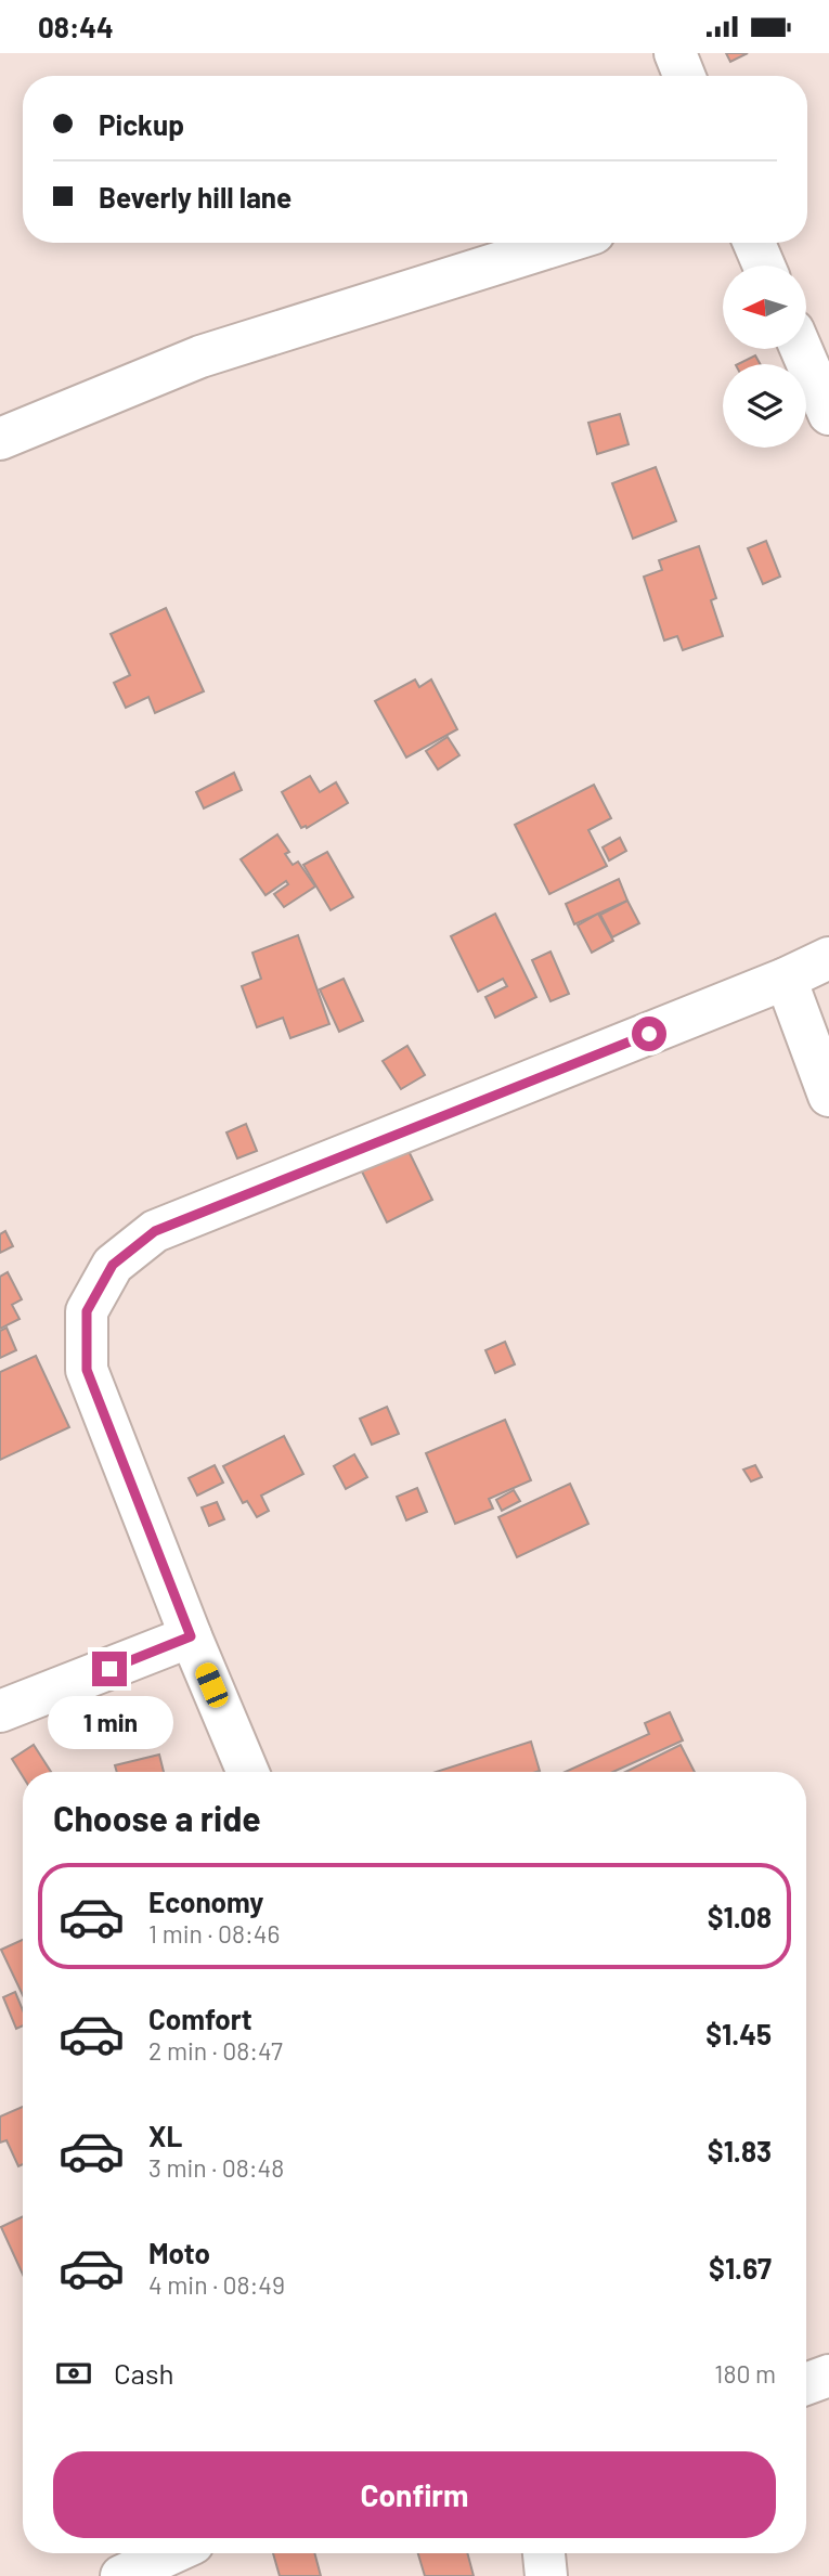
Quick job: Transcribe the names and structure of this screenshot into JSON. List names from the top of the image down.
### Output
{
  "north": "left",
  "page": {
    "status": "08:44",
    "banner": ["Pickup", "Beverly hill lane"],
    "bubble": "1 min",
    "heading": "Choose a ride",
    "list": [
      {
        "name": "Economy",
        "note": "1 min · 08:46",
        "value": "$1.08"
      },
      {
        "name": "Comfort",
        "note": "2 min · 08:47",
        "value": "$1.45"
      },
      {
        "name": "XL",
        "note": "3 min · 08:48",
        "value": "$1.83"
      },
      {
        "name": "Moto",
        "note": "4 min · 08:49",
        "value": "$1.67"
      }
    ],
    "pay": ["Cash", "180 m"],
    "buttons": "Confirm"
  }
}
